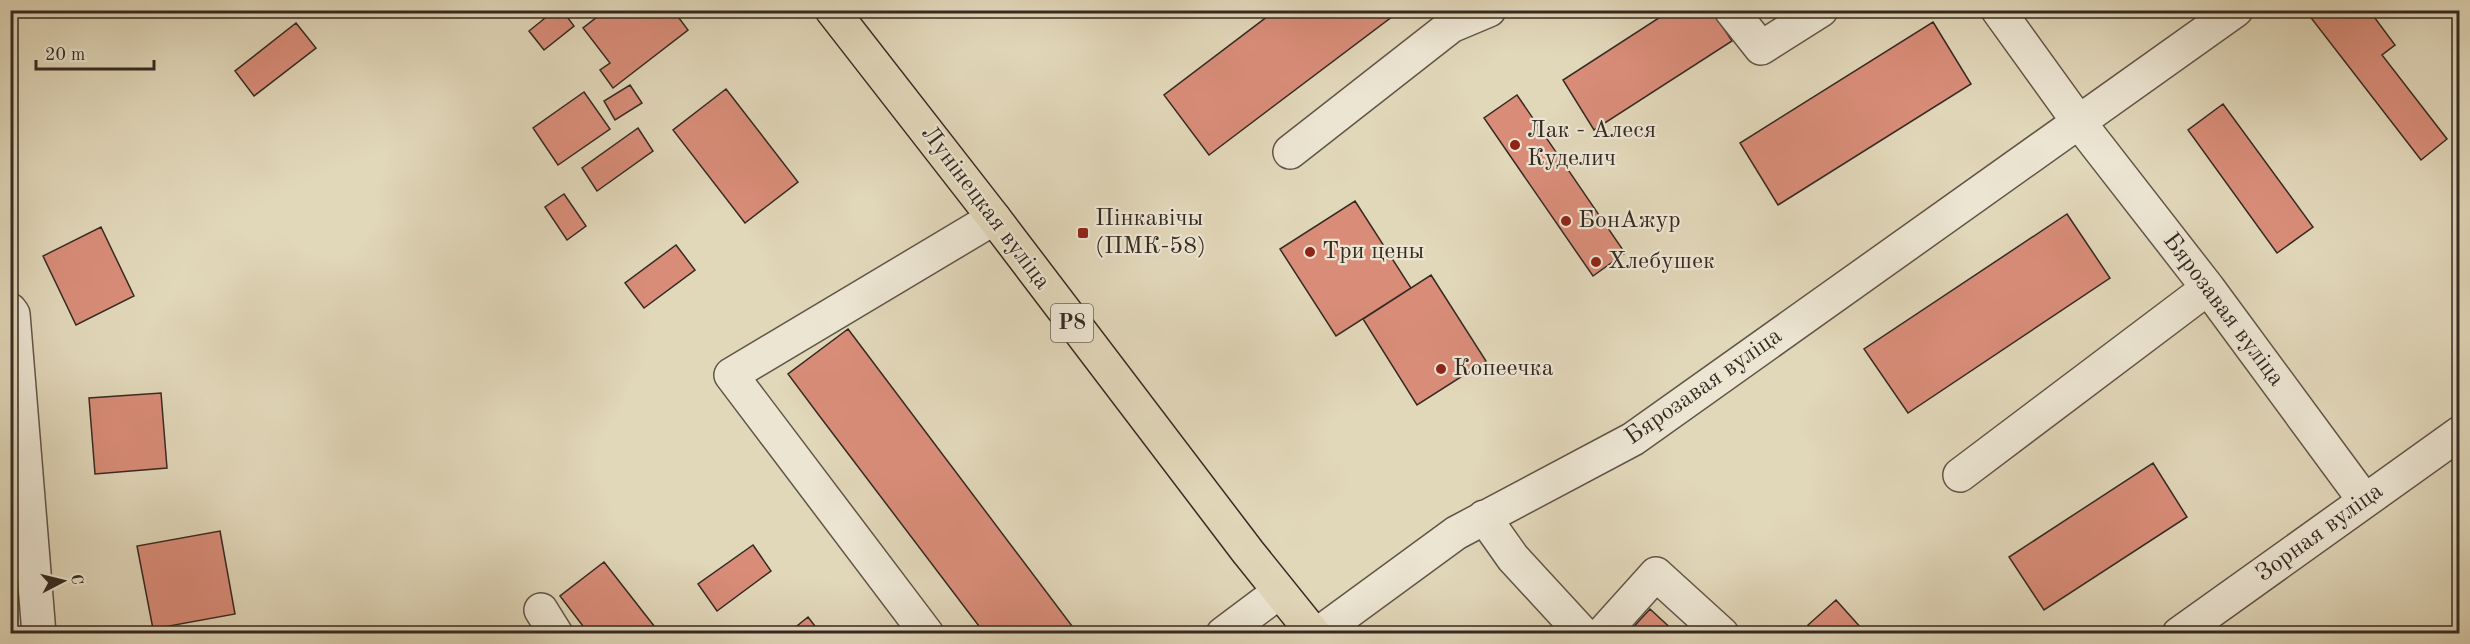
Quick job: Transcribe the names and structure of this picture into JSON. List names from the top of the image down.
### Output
{
  "streets": {
    "main road": ["Лунінецкая вуліца", "Р8"],
    "street": ["Бярозавая вуліца", "Зорная вуліца"]
  },
  "crossings": [
    ["Лунінецкая вуліца", "Бярозавая вуліца"],
    ["Бярозавая вуліца", "Зорная вуліца"]
  ],
  "places": {
    "other": [
      "Лак - Алеся Куделич",
      "БонАжур",
      "Три цены",
      "Хлебушек",
      "Копеечка"
    ],
    "transit": ["Пінкавічы (ПМК-58)"]
  },
  "scale_bar": "20 m",
  "north": "right"
}
